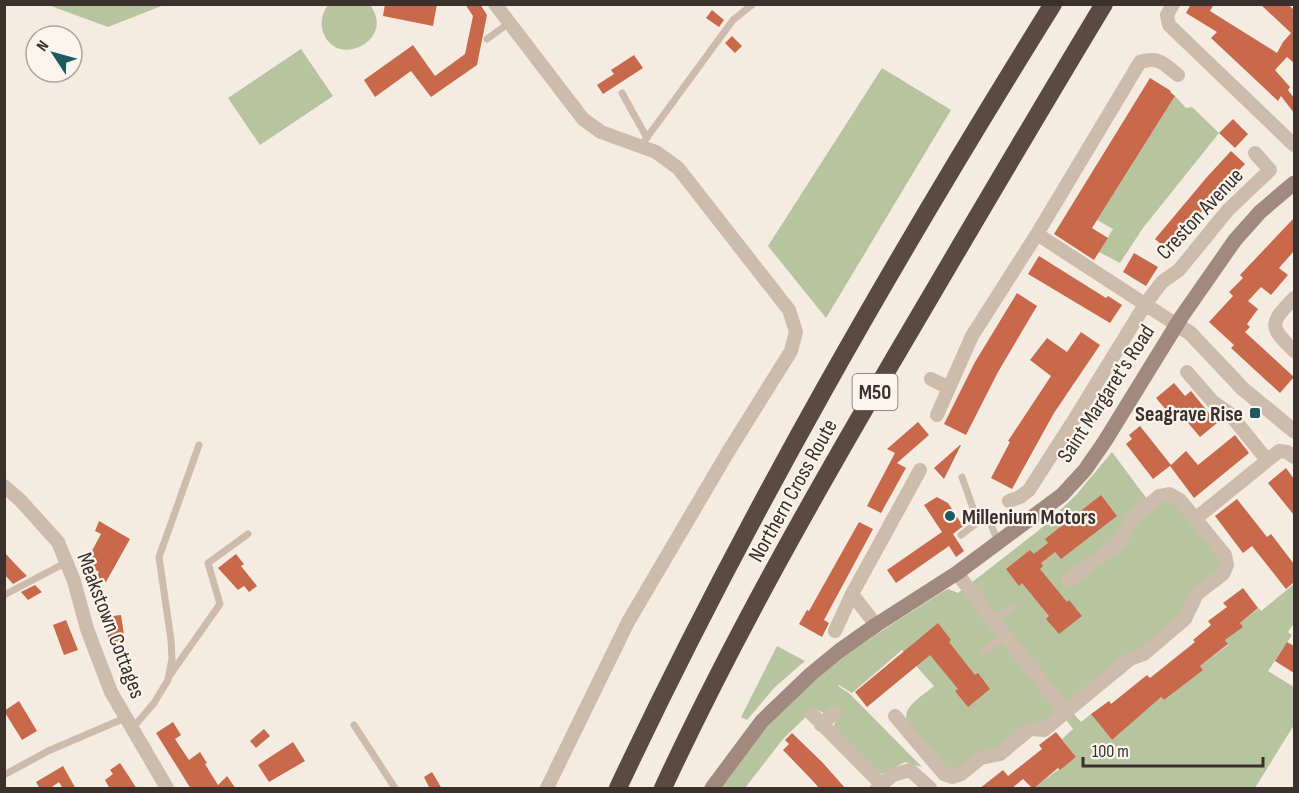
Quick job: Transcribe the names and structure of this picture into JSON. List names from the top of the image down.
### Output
{
  "streets": {
    "highway": ["M50", "Northern Cross Route"],
    "main road": ["Saint Margaret's Road"],
    "street": ["Creston Avenue", "Meakstown Cottages"]
  },
  "places": {
    "transit": ["Seagrave Rise"],
    "other": ["Millenium Motors"]
  },
  "scale_bar": "100 m",
  "north": "top left"
}
